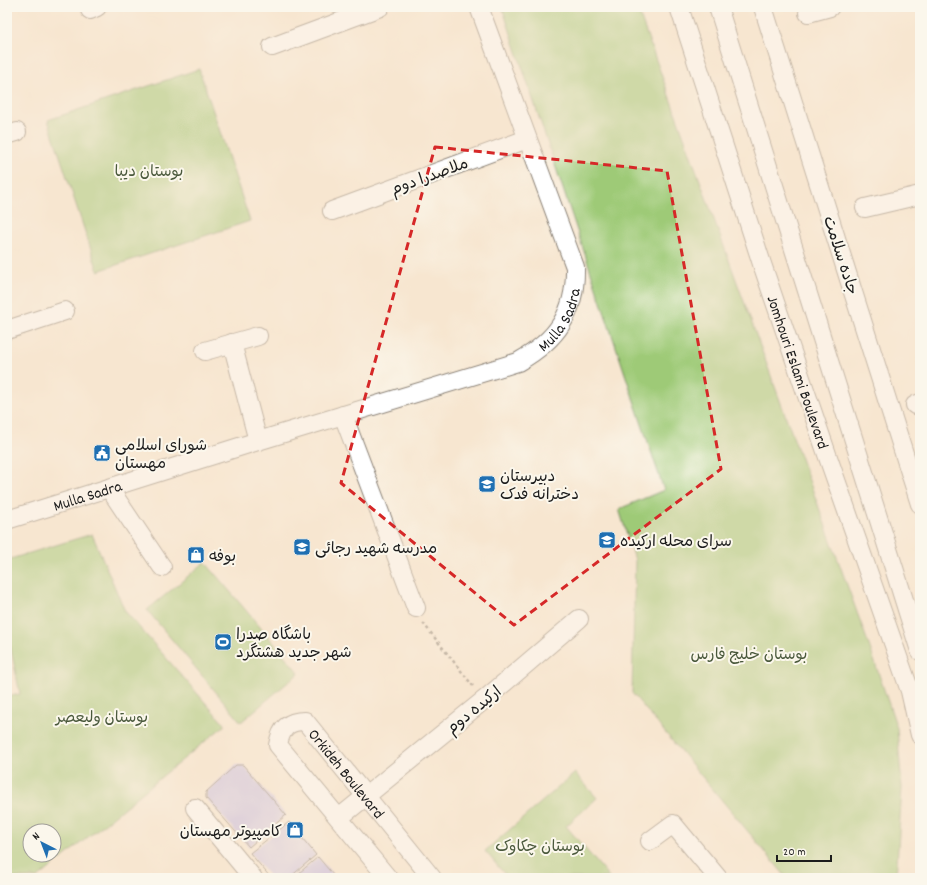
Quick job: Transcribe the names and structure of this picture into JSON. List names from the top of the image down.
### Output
{
  "streets": {
    "street": [
      "ملاصدرا دوم",
      "جاده سلامت",
      "Mulla Sadra",
      "Jomhouri Eslami Boulevard",
      "ارکیده دوم",
      "Orkideh Boulevard"
    ]
  },
  "crossings": [
    ["ملاصدرا دوم", "Mulla Sadra"],
    ["ارکیده دوم", "Orkideh Boulevard"]
  ],
  "parks": [
    "بوستان دیبا",
    "بوستان خلیج فارس",
    "بوستان ولیعصر",
    "بوستان چکاوک"
  ],
  "places": {
    "public building": ["شورای اسلامی مهستان"],
    "school or university": ["دبیرستان دخترانه فدک", "سرای محله ارکیده", "مدرسه شهید رجائی"],
    "shop": ["بوفه", "کامپیوتر مهستان"],
    "sports": ["باشگاه صدرا شهر جدید هشتگرد"]
  },
  "scale_bar": "20 m",
  "north": "top left"
}
